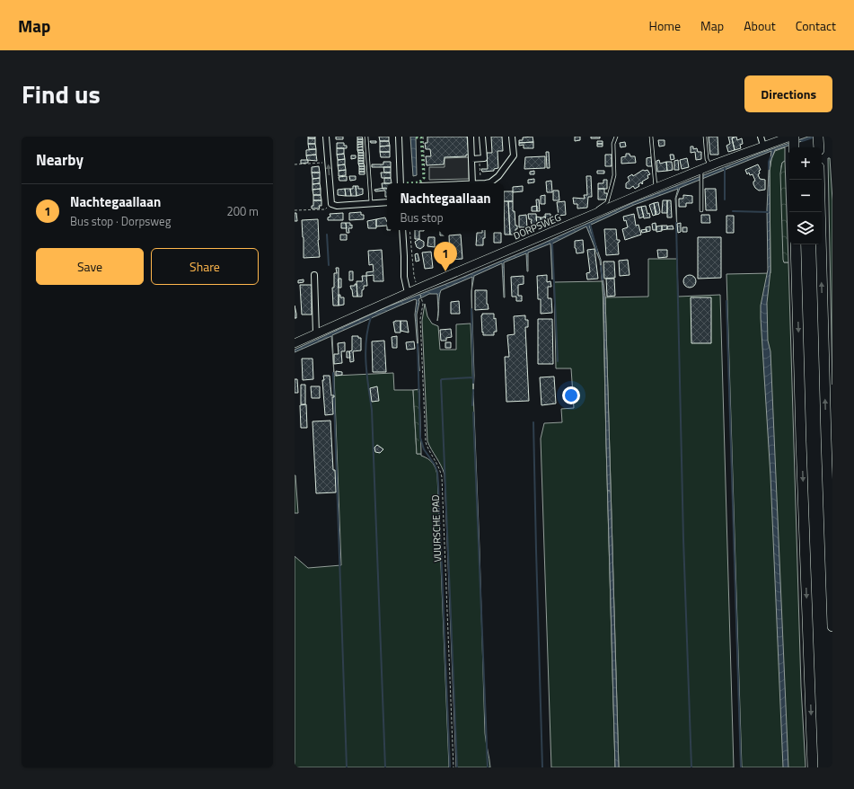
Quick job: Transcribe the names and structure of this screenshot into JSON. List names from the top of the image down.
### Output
{
  "streets": {
    "street": ["DORPSWEG"],
    "path": ["VUURSCHE PAD"]
  },
  "crossings": [
    ["DORPSWEG", "VUURSCHE PAD"]
  ],
  "page": {
    "header": "Map",
    "nav": [
      "Home",
      "Map",
      "About",
      "Contact"
    ],
    "title": "Find us",
    "buttons": [
      "Directions",
      ["Save", "Share"]
    ],
    "heading": "Nearby",
    "map_buttons": ["+", "−"],
    "list": [
      {
        "mark": "1",
        "name": "Nachtegaallaan",
        "note": "Bus stop · Dorpsweg",
        "value": "200 m"
      }
    ],
    "popup": ["Nachtegaallaan", "Bus stop"],
    "pins": "1"
  }
}
